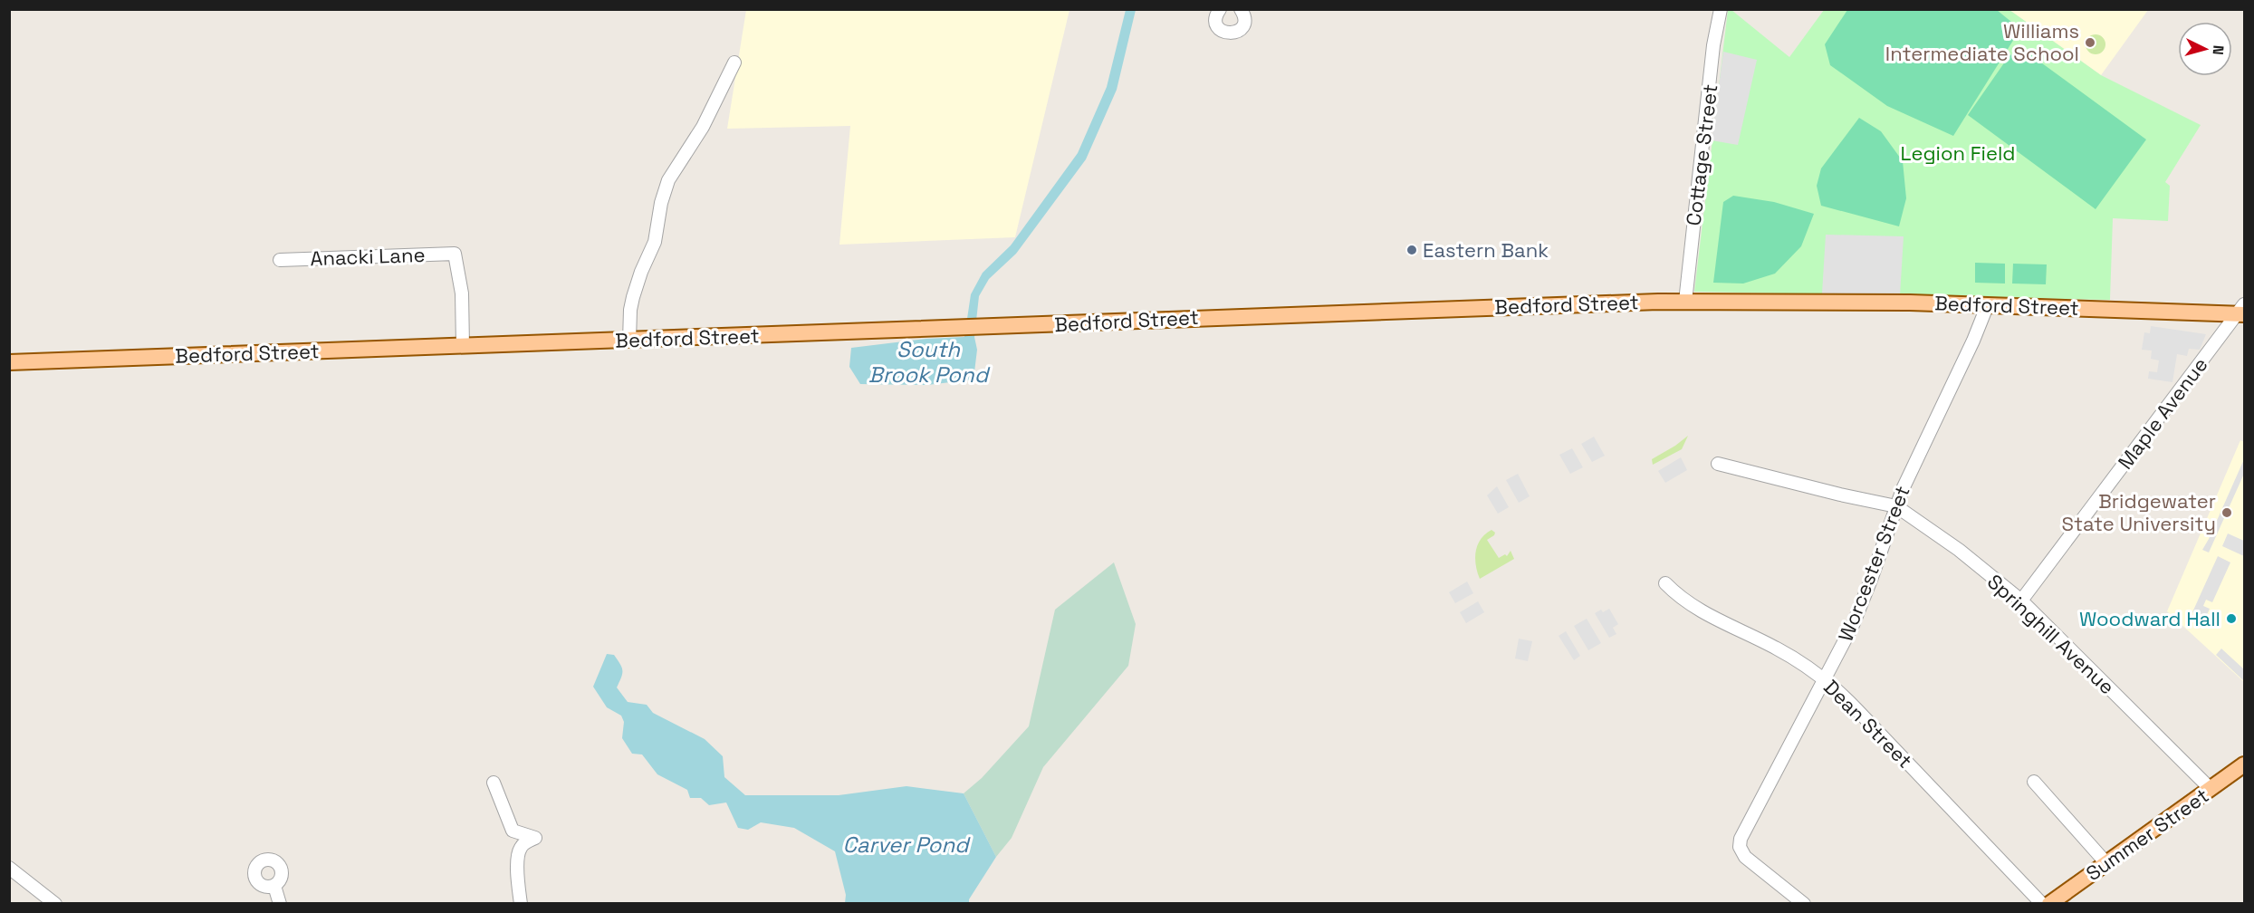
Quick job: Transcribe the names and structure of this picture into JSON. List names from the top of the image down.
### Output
{
  "streets": {
    "main road": ["Bedford Street", "Summer Street"],
    "street": [
      "Cottage Street",
      "Anacki Lane",
      "Maple Avenue",
      "Worcester Street",
      "Springhill Avenue",
      "Dean Street"
    ]
  },
  "crossings": [
    ["Cottage Street", "Bedford Street"],
    ["Anacki Lane", "Bedford Street"],
    ["Bedford Street", "Maple Avenue"],
    ["Bedford Street", "Worcester Street"],
    ["Maple Avenue", "Springhill Avenue"],
    ["Worcester Street", "Springhill Avenue"],
    ["Worcester Street", "Dean Street"],
    ["Springhill Avenue", "Summer Street"]
  ],
  "water": ["South Brook Pond", "Carver Pond"],
  "parks": ["Legion Field"],
  "places": [
    "Williams Intermediate School",
    "Eastern Bank",
    "Bridgewater State University",
    "Woodward Hall"
  ],
  "north": "right"
}
